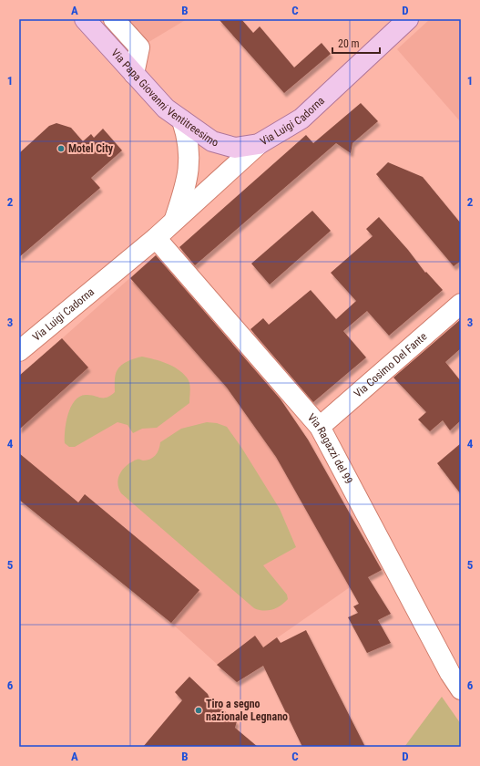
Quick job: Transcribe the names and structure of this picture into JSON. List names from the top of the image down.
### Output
{
  "streets": {
    "main road": ["Via Papa Giovanni Ventitreesimo", "Via Luigi Cadorna"],
    "street": ["Via Cosimo Del Fante", "Via Ragazzi del 99"]
  },
  "crossings": [
    ["Via Papa Giovanni Ventitreesimo", "Via Luigi Cadorna"],
    ["Via Luigi Cadorna", "Via Ragazzi del 99"],
    ["Via Cosimo Del Fante", "Via Ragazzi del 99"]
  ],
  "places": ["Motel City", "Tiro a segno nazionale Legnano"],
  "scale_bar": "20 m",
  "grid": {
    "columns": [
      "A",
      "B",
      "C",
      "D"
    ],
    "rows": [
      "1",
      "2",
      "3",
      "4",
      "5",
      "6"
    ]
  }
}
